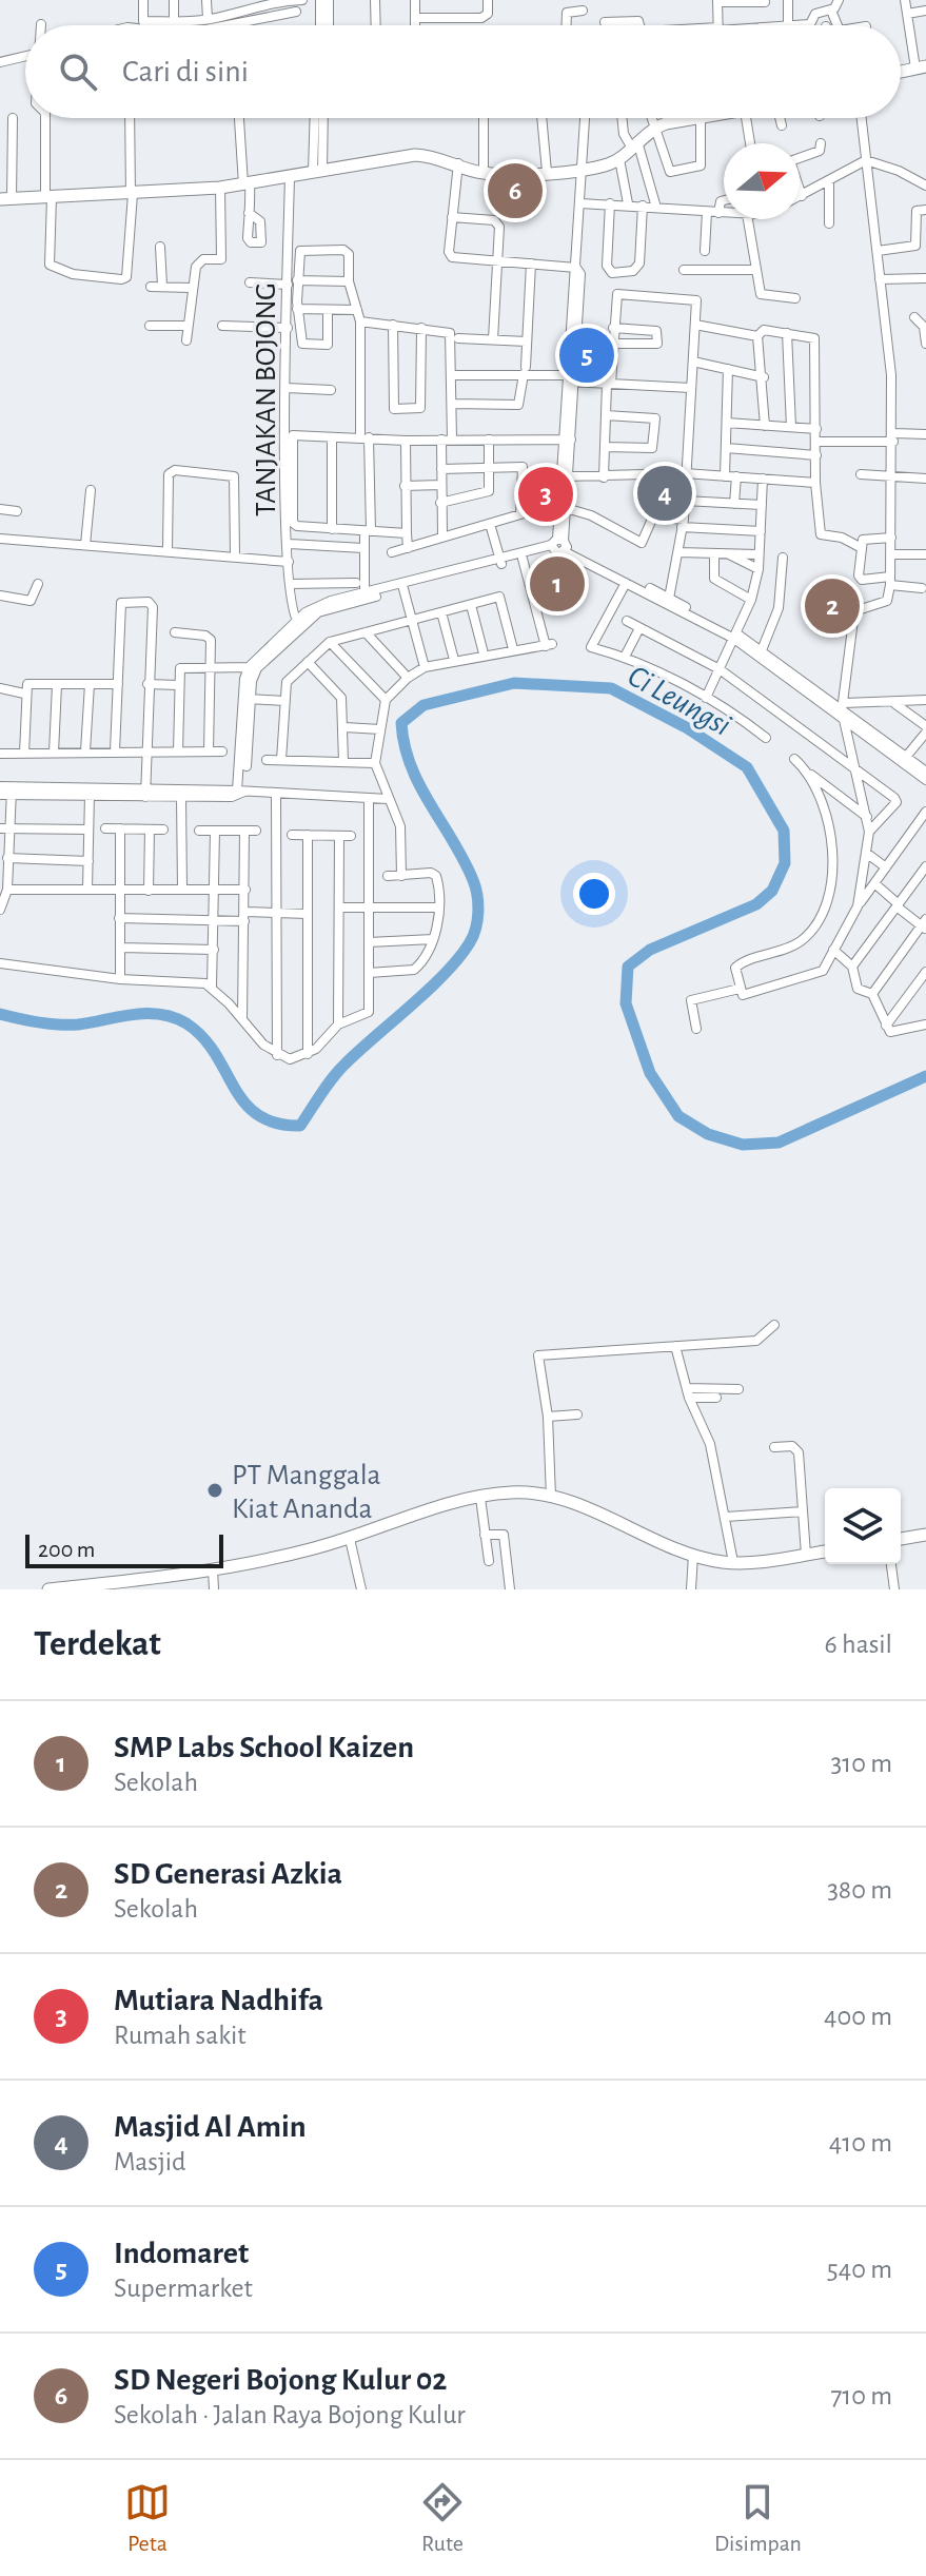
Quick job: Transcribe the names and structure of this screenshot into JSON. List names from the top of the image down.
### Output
{
  "streets": {
    "street": ["TANJAKAN BOJONG"]
  },
  "water": ["Ci Leungsi"],
  "places": ["PT Manggala Kiat Ananda"],
  "scale_bar": "200 m",
  "north": "right",
  "page": {
    "search": "Cari di sini",
    "pins": [
      "6",
      "5",
      "4",
      "3",
      "1",
      "2"
    ],
    "scale": "200 m",
    "heading": ["Terdekat", "6 hasil"],
    "list": [
      {
        "mark": "1",
        "name": "SMP Labs School Kaizen",
        "note": "Sekolah",
        "value": "310 m"
      },
      {
        "mark": "2",
        "name": "SD Generasi Azkia",
        "note": "Sekolah",
        "value": "380 m"
      },
      {
        "mark": "3",
        "name": "Mutiara Nadhifa",
        "note": "Rumah sakit",
        "value": "400 m"
      },
      {
        "mark": "4",
        "name": "Masjid Al Amin",
        "note": "Masjid",
        "value": "410 m"
      },
      {
        "mark": "5",
        "name": "Indomaret",
        "note": "Supermarket",
        "value": "540 m"
      },
      {
        "mark": "6",
        "name": "SD Negeri Bojong Kulur 02",
        "note": "Sekolah · Jalan Raya Bojong Kulur",
        "value": "710 m"
      }
    ],
    "nav": ["Peta", "Rute", "Disimpan"]
  }
}
